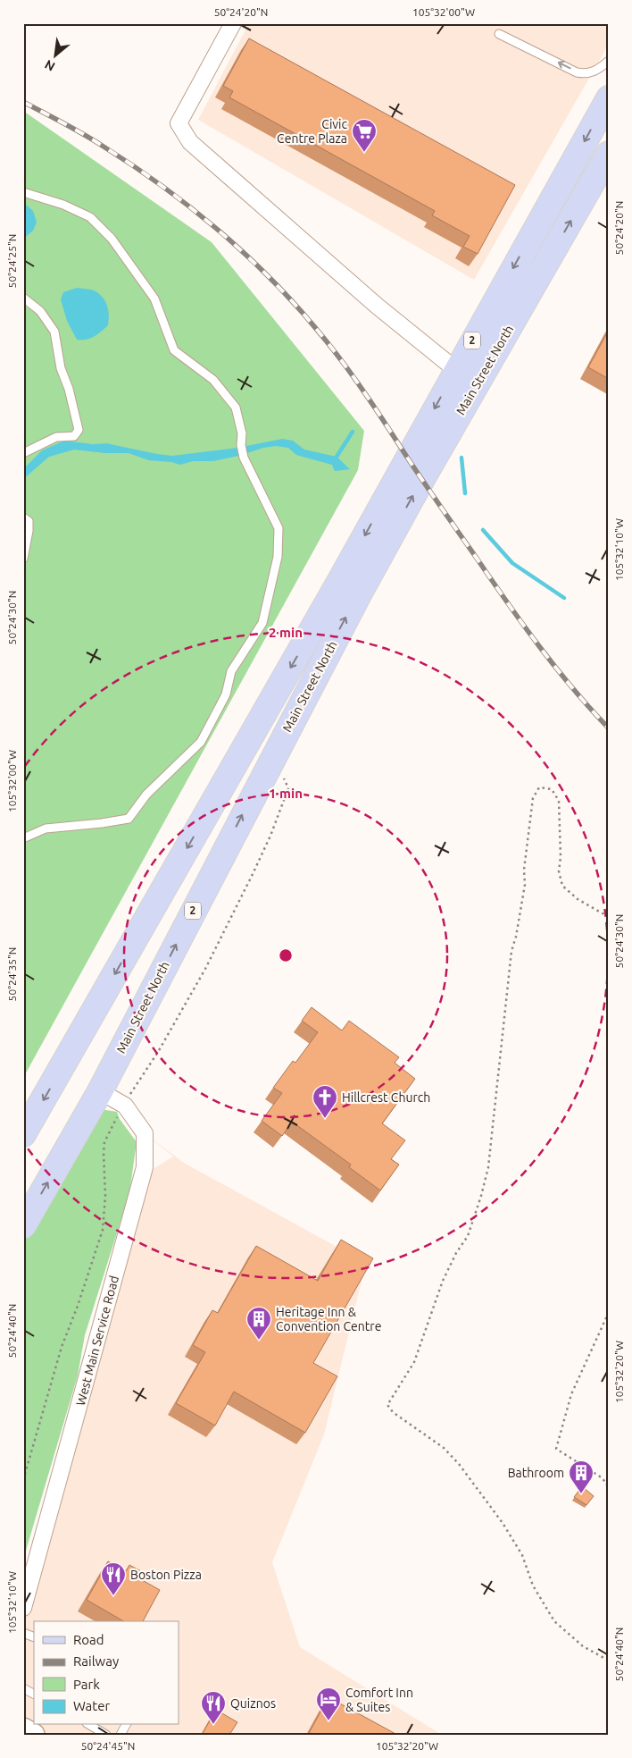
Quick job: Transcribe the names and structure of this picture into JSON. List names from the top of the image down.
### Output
{
  "streets": {
    "main road": ["2", "Main Street North"],
    "street": ["West Main Service Road"]
  },
  "crossings": [
    ["Main Street North", "West Main Service Road"]
  ],
  "places": {
    "supermarket": ["Civic Centre Plaza"],
    "church": ["Hillcrest Church"],
    "building": ["Heritage Inn & Convention Centre", "Bathroom"],
    "restaurant": ["Boston Pizza", "Quiznos"],
    "hotel": ["Comfort Inn & Suites"]
  },
  "legend": [
    "Road",
    "Railway",
    "Park",
    "Water"
  ],
  "north": "bottom left",
  "coordinates": [
    "50°24'20\"N",
    "105°32'00\"W",
    "50°24'25\"N",
    "105°32'10\"W",
    "50°24'30\"N",
    "50°24'35\"N",
    "50°24'40\"N",
    "105°32'20\"W",
    "50°24'45\"N"
  ],
  "rings": ["2 min", "1 min"]
}
